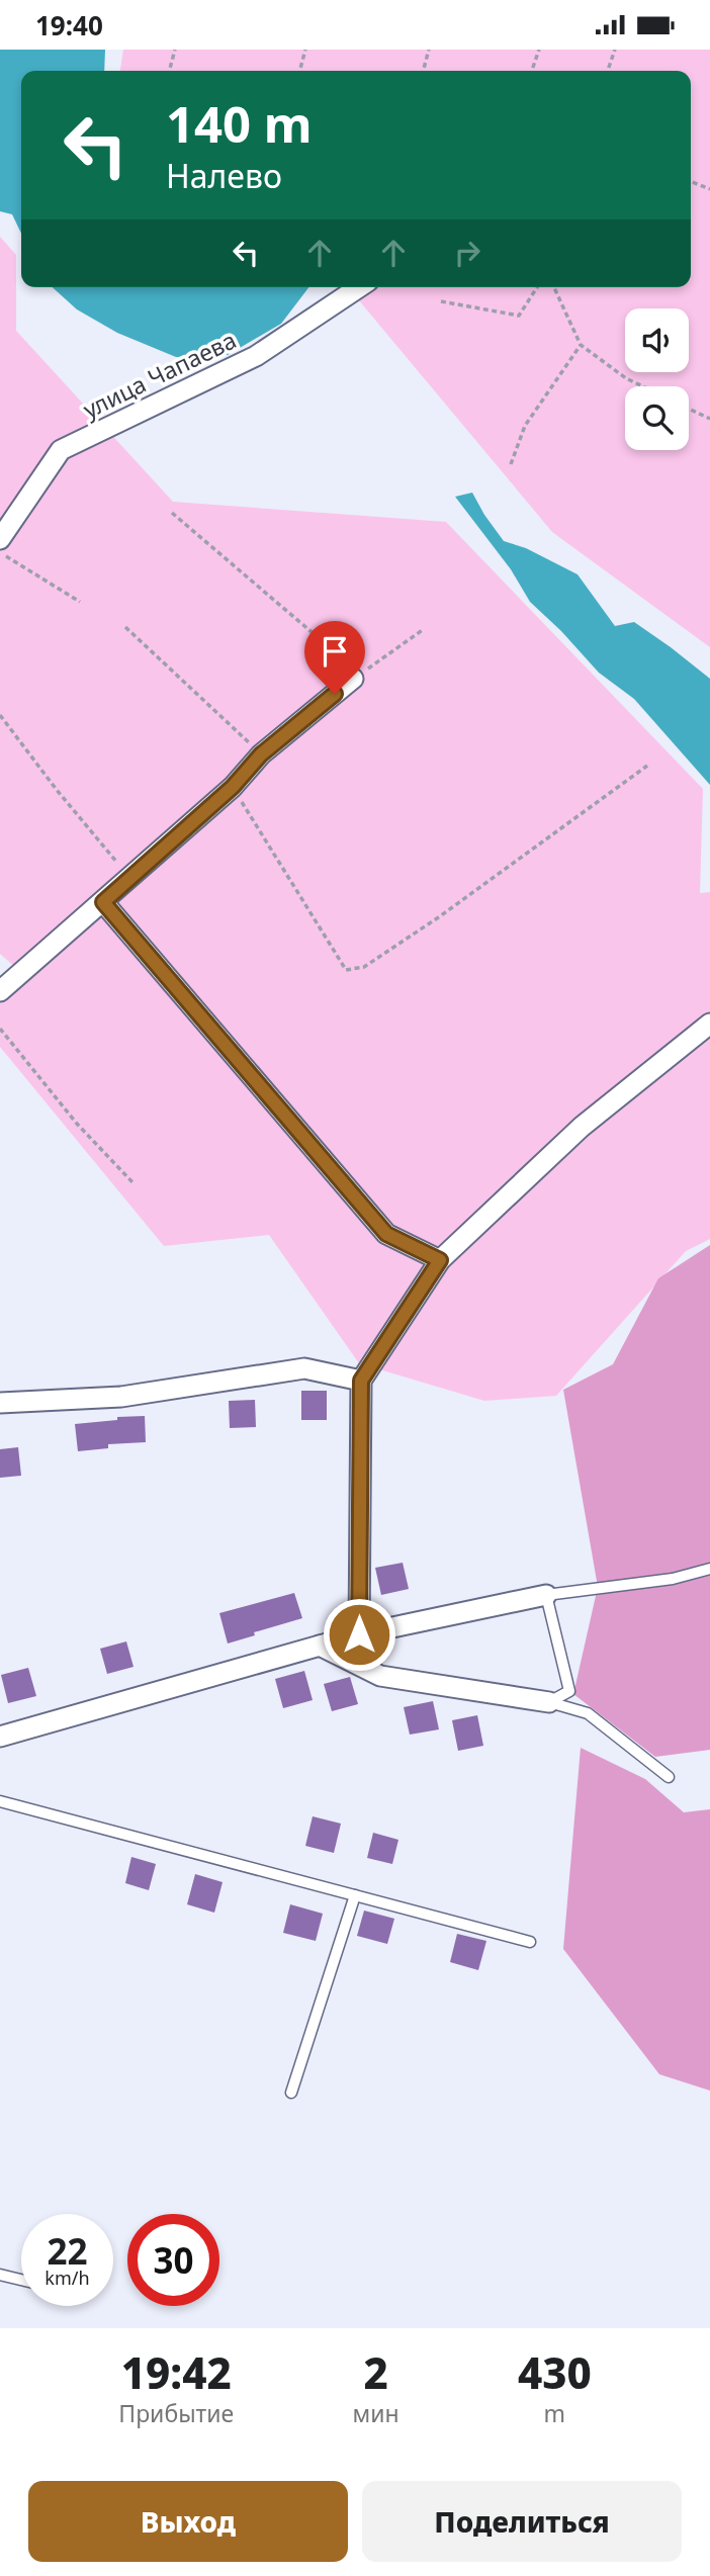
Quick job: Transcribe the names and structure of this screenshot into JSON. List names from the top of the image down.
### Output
{
  "streets": {
    "street": ["улица Чапаева"]
  },
  "page": {
    "status": "19:40",
    "turn": ["140 m", "Налево"],
    "speed": "22 km/h",
    "limit": "30",
    "eta": [
      "19:42",
      "Прибытие",
      "2",
      "мин",
      "430",
      "m"
    ],
    "buttons": ["Выход", "Поделиться"]
  }
}
